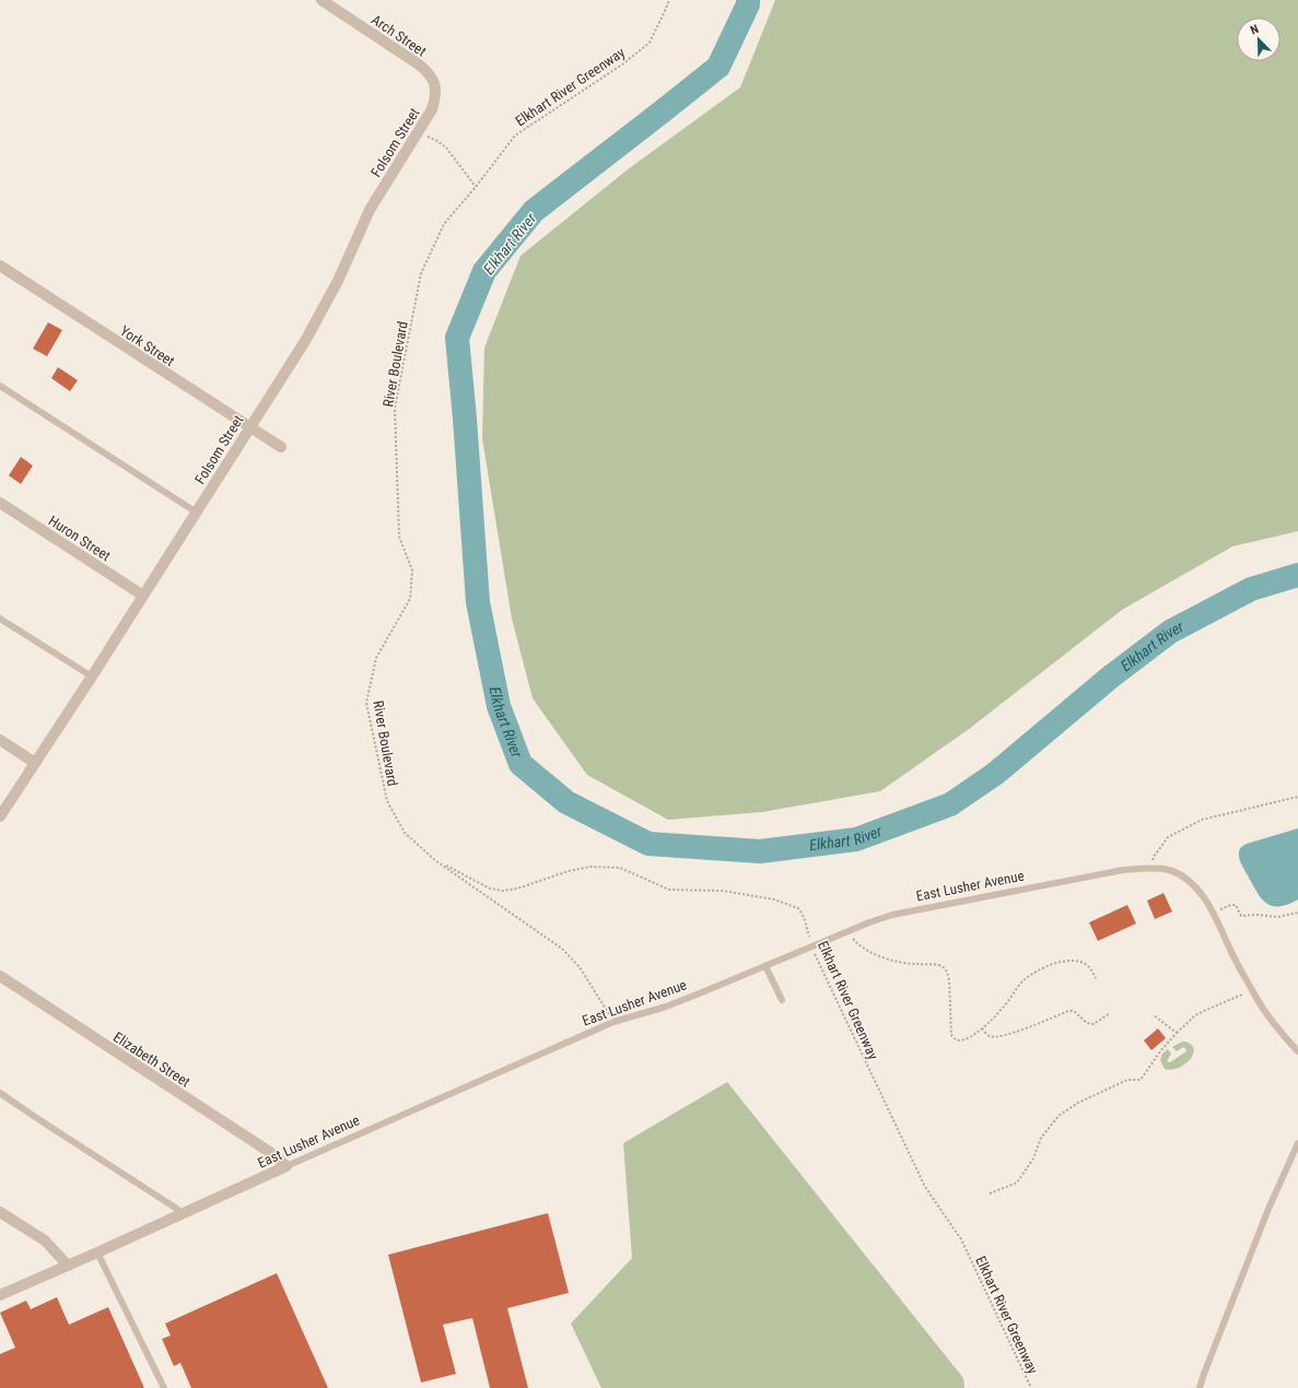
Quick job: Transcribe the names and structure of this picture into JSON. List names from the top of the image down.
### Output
{
  "streets": {
    "street": [
      "Arch Street",
      "Folsom Street",
      "York Street",
      "Huron Street",
      "East Lusher Avenue",
      "Elizabeth Street"
    ],
    "path": ["Elkhart River Greenway", "River Boulevard"]
  },
  "crossings": [
    ["Arch Street", "Folsom Street"],
    ["Elkhart River Greenway", "River Boulevard"],
    ["Elkhart River Greenway", "East Lusher Avenue"],
    ["Folsom Street", "York Street"],
    ["Folsom Street", "Huron Street"],
    ["River Boulevard", "East Lusher Avenue"],
    ["East Lusher Avenue", "Elizabeth Street"]
  ],
  "water": ["Elkhart River"],
  "north": "top left"
}
